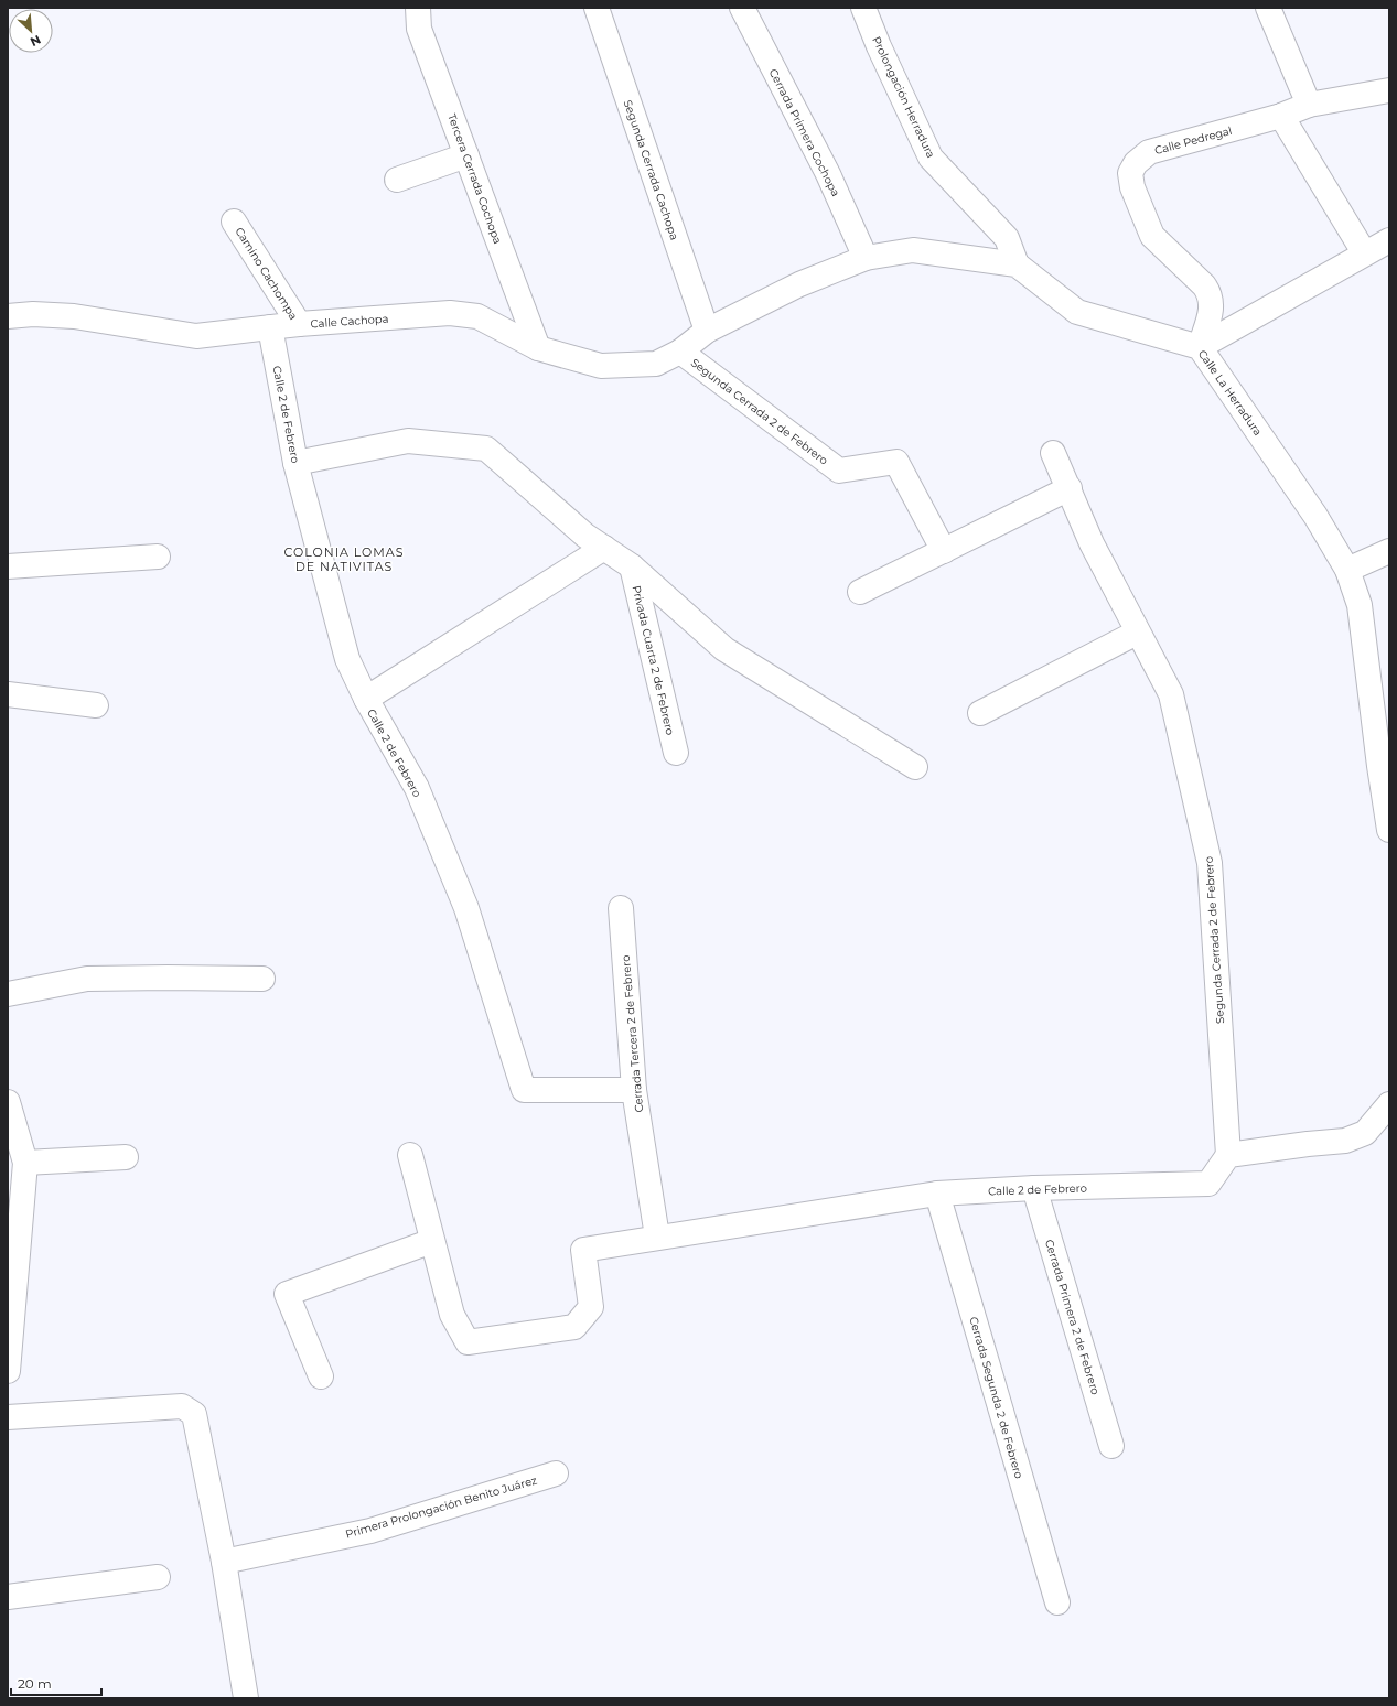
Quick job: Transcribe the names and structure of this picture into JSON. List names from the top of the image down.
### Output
{
  "streets": {
    "street": [
      "Prolongación Herradura",
      "Cerrada Primera Cochopa",
      "Calle Pedregal",
      "Segunda Cerrada Cachopa",
      "Tercera Cerrada Cochopa",
      "Camino Cachompa",
      "Calle Cachopa",
      "Calle La Herradura",
      "Segunda Cerrada 2 de Febrero",
      "Calle 2 de Febrero",
      "Privada Cuarta 2 de Febrero",
      "Cerrada Tercera 2 de Febrero",
      "Cerrada Primera 2 de Febrero",
      "Cerrada Segunda 2 de Febrero",
      "Primera Prolongación Benito Juárez"
    ]
  },
  "crossings": [
    ["Prolongación Herradura", "Calle La Herradura"],
    ["Calle Pedregal", "Calle La Herradura"],
    ["Tercera Cerrada Cochopa", "Calle Cachopa"],
    ["Camino Cachompa", "Calle Cachopa"],
    ["Calle Cachopa", "Segunda Cerrada 2 de Febrero"],
    ["Calle Cachopa", "Calle 2 de Febrero"],
    ["Segunda Cerrada 2 de Febrero", "Calle 2 de Febrero"],
    ["Calle 2 de Febrero", "Cerrada Tercera 2 de Febrero"],
    ["Calle 2 de Febrero", "Cerrada Primera 2 de Febrero"],
    ["Calle 2 de Febrero", "Cerrada Segunda 2 de Febrero"]
  ],
  "districts": ["COLONIA LOMAS DE NATIVITAS"],
  "scale_bar": "20 m",
  "north": "bottom right"
}
